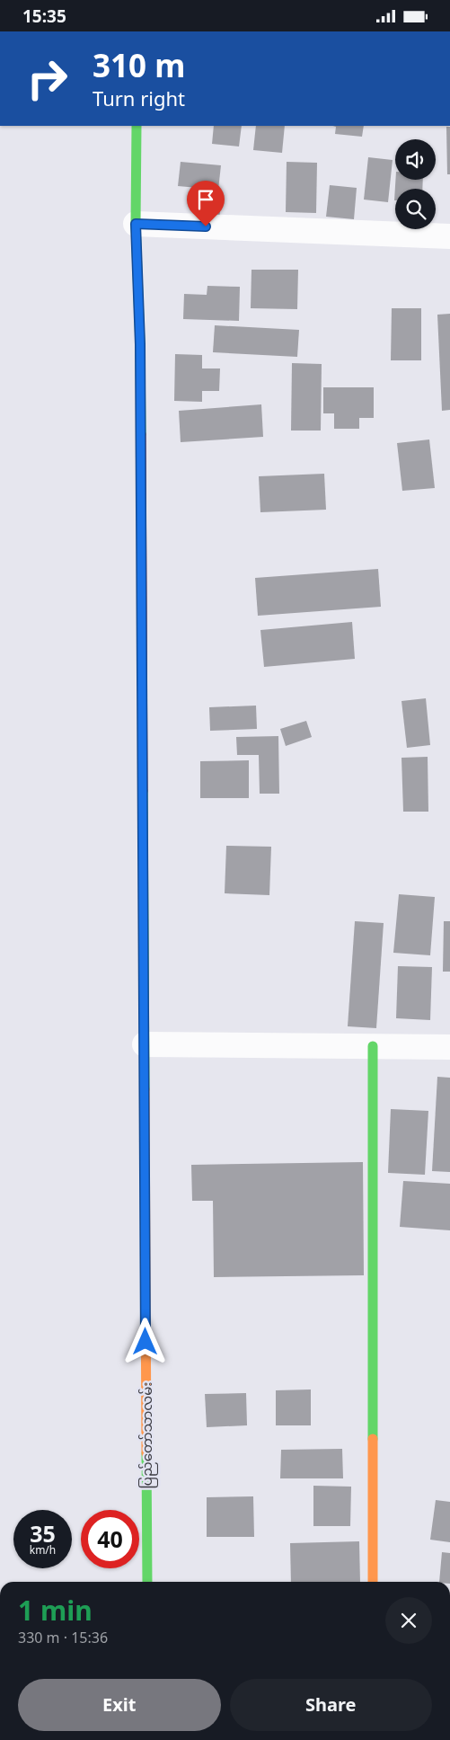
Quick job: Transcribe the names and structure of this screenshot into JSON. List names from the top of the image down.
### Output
{
  "streets": {
    "street": ["ပြည်တော်သာလမ်း"]
  },
  "page": {
    "status": "15:35",
    "turn": ["310 m", "Turn right"],
    "speed": "35 km/h",
    "limit": "40",
    "heading": ["1 min", "330 m · 15:36"],
    "buttons": ["Exit", "Share"]
  }
}
